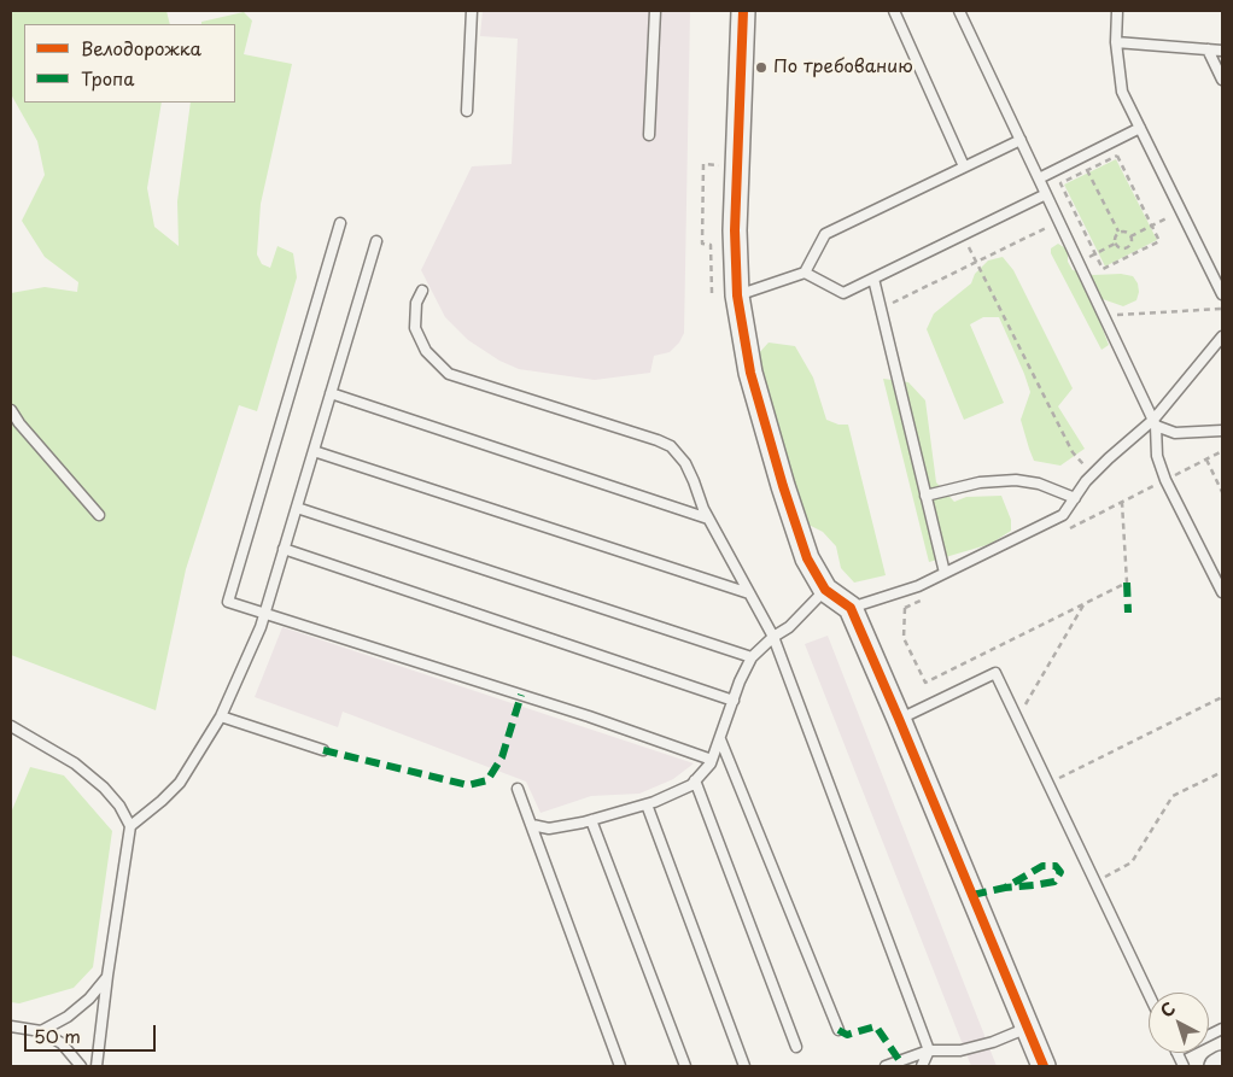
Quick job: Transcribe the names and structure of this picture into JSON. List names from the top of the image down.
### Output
{
  "places": ["По требованию"],
  "legend": ["Велодорожка", "Тропа"],
  "scale_bar": "50 m",
  "north": "top left"
}
